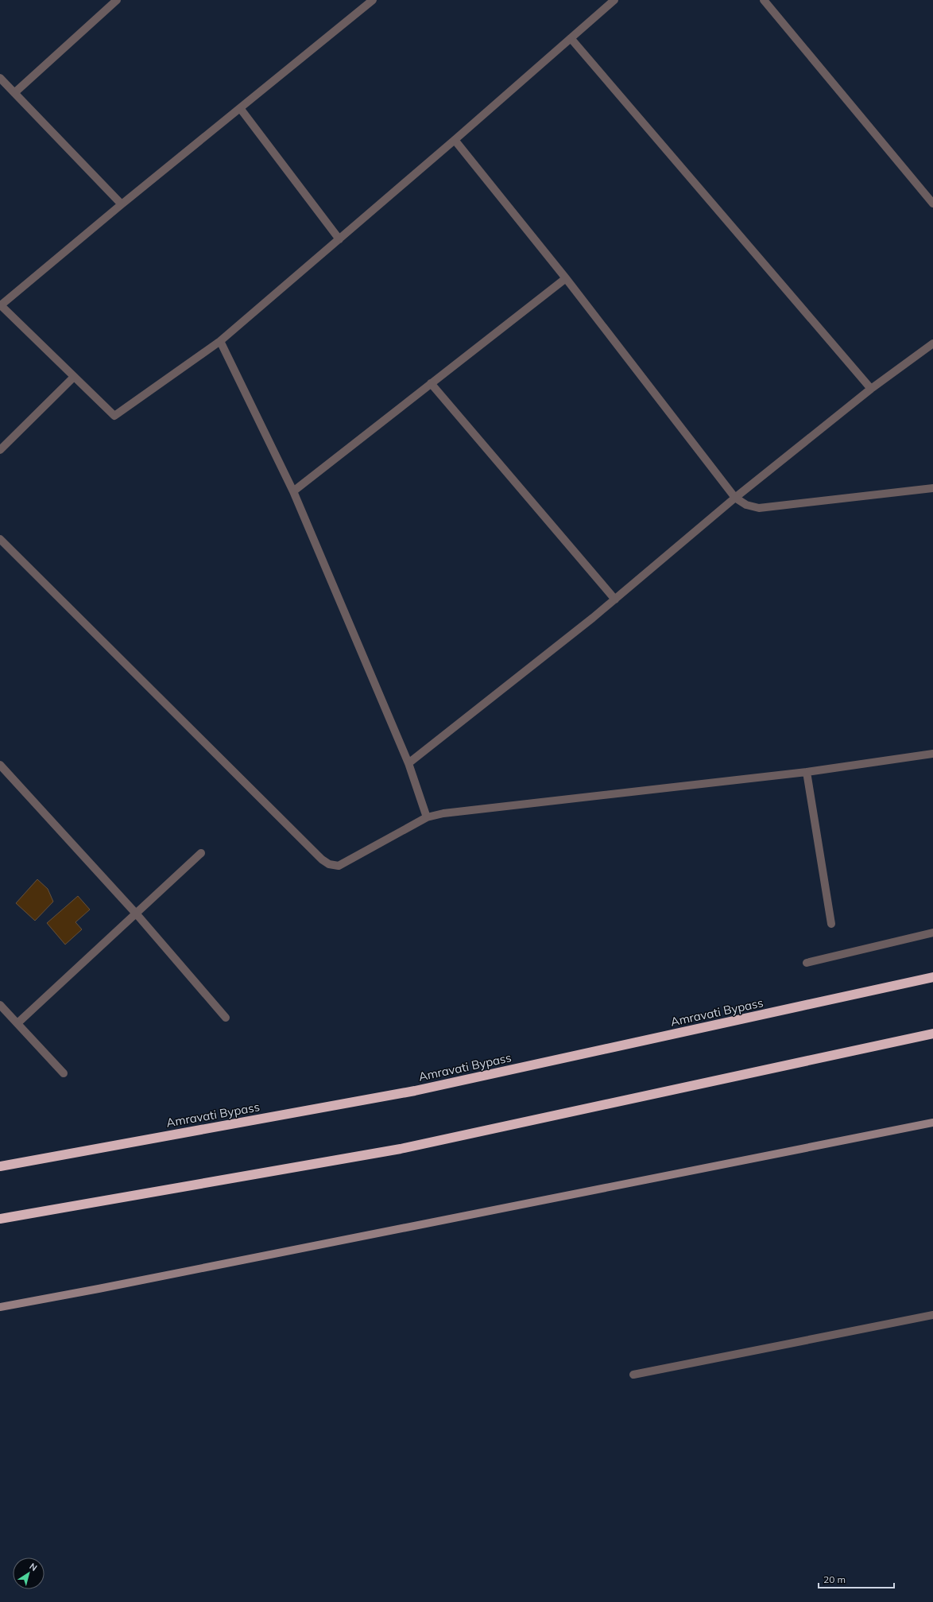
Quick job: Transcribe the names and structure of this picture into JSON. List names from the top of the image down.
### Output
{
  "streets": {
    "highway": ["Amravati Bypass"]
  },
  "scale_bar": "20 m",
  "north": "top right"
}
